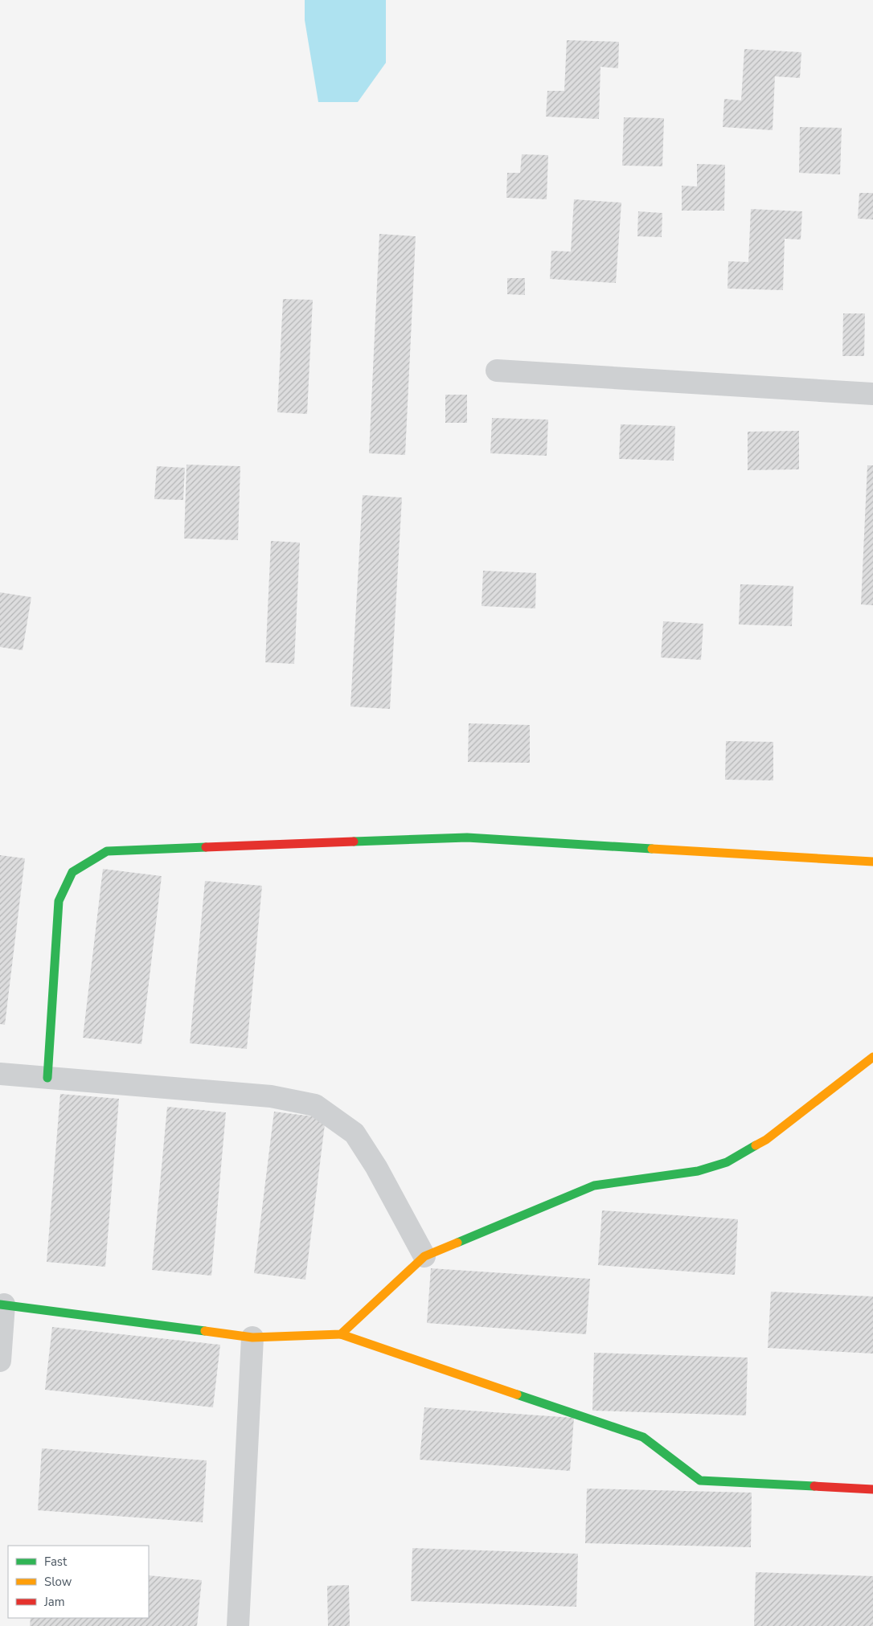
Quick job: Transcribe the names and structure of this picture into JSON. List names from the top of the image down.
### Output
{
  "legend": ["Fast", "Slow", "Jam"]
}
